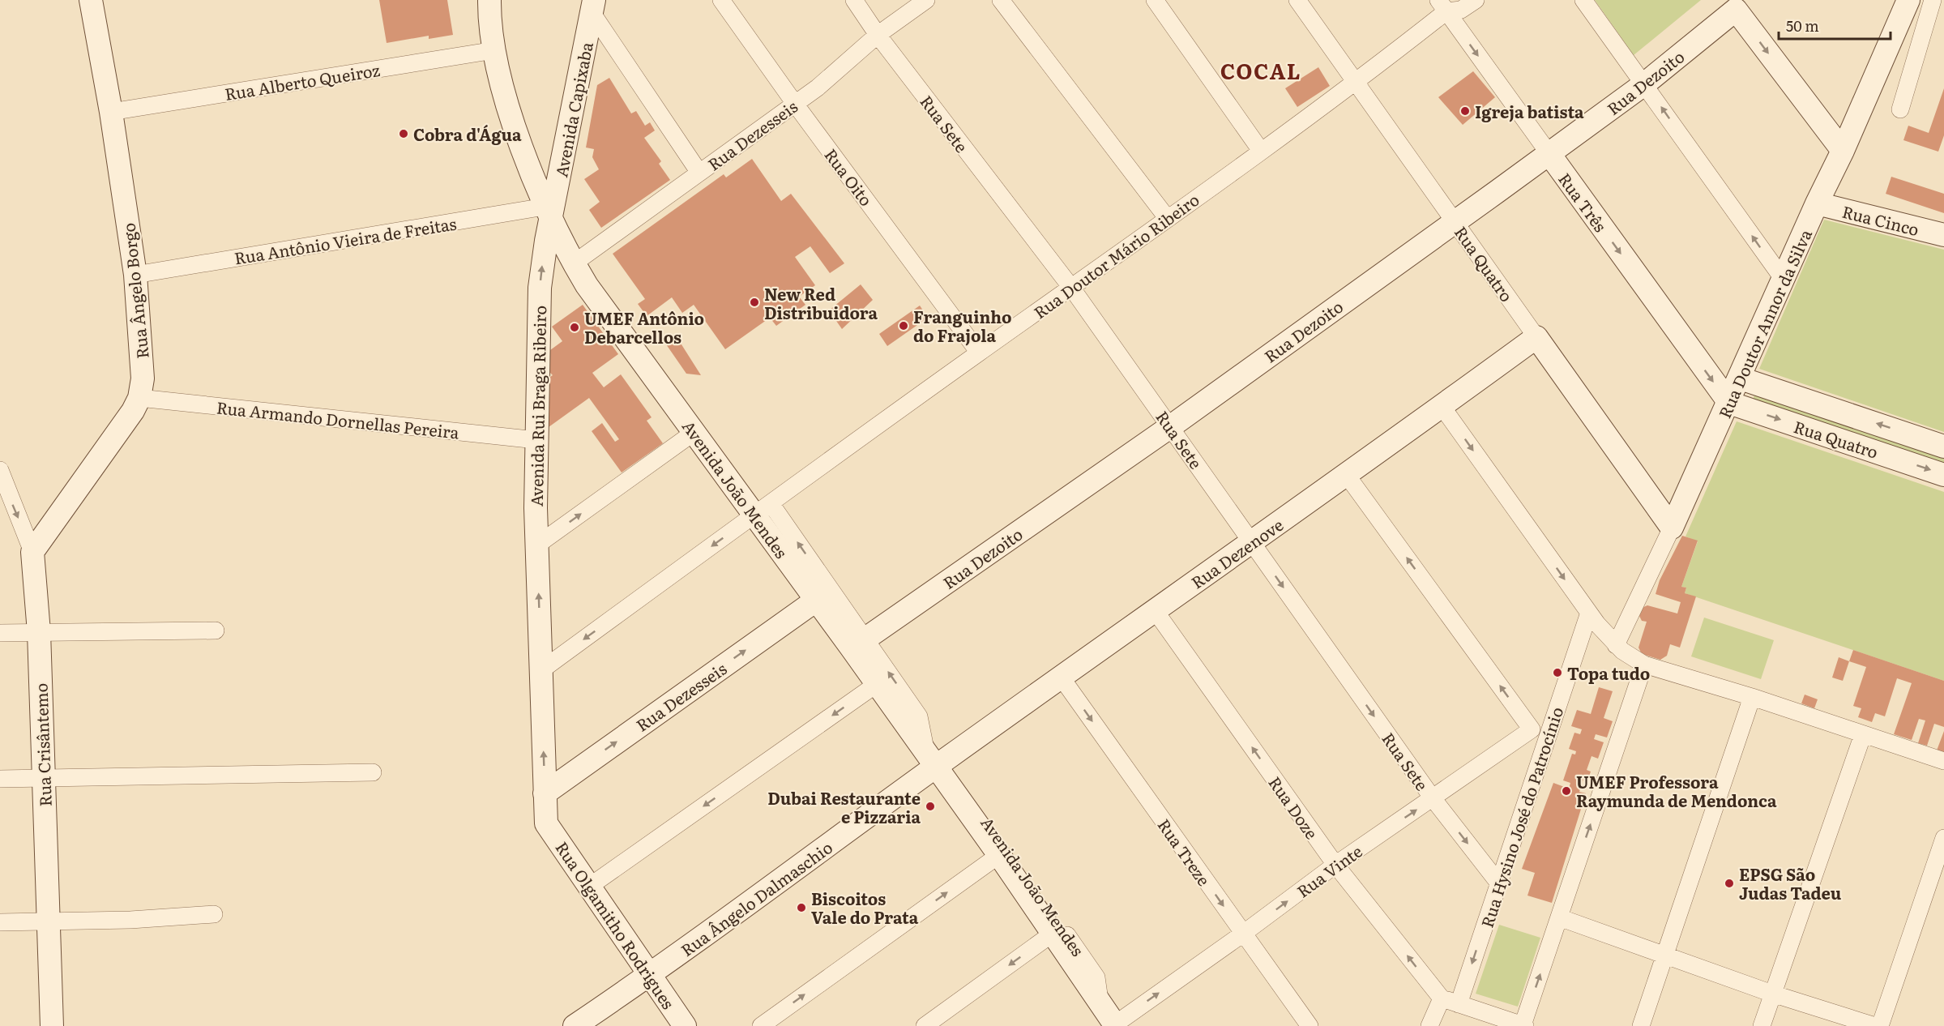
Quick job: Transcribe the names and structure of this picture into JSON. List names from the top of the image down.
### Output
{
  "streets": {
    "street": [
      "Rua Alberto Queiroz",
      "Rua Dezoito",
      "Avenida Capixaba",
      "Rua Sete",
      "Rua Dezesseis",
      "Rua Oito",
      "Rua Três",
      "Rua Cinco",
      "Rua Antônio Vieira de Freitas",
      "Rua Doutor Mário Ribeiro",
      "Rua Quatro",
      "Rua Ângelo Borgo",
      "Rua Doutor Annor da Silva",
      "Avenida Rui Braga Ribeiro",
      "Rua Armando Dornellas Pereira",
      "Avenida João Mendes",
      "Rua Dezenove",
      "Rua Crisântemo",
      "Rua Doze",
      "Rua Hysino José do Patrocínio",
      "Rua Treze",
      "Rua Vinte",
      "Rua Ângelo Dalmaschio",
      "Rua Olgamitho Rodrigues"
    ]
  },
  "crossings": [
    ["Rua Alberto Queiroz", "Rua Ângelo Borgo"],
    ["Rua Dezoito", "Rua Sete"],
    ["Rua Dezoito", "Rua Três"],
    ["Rua Dezoito", "Rua Quatro"],
    ["Rua Dezoito", "Avenida João Mendes"],
    ["Avenida Capixaba", "Rua Antônio Vieira de Freitas"],
    ["Avenida Capixaba", "Avenida Rui Braga Ribeiro"],
    ["Avenida Capixaba", "Avenida João Mendes"],
    ["Rua Sete", "Rua Dezesseis"],
    ["Rua Sete", "Rua Doutor Mário Ribeiro"],
    ["Rua Sete", "Rua Dezenove"],
    ["Rua Sete", "Rua Hysino José do Patrocínio"],
    ["Rua Sete", "Rua Vinte"],
    ["Rua Dezesseis", "Rua Oito"],
    ["Rua Dezesseis", "Avenida Rui Braga Ribeiro"],
    ["Rua Dezesseis", "Avenida João Mendes"],
    ["Rua Oito", "Rua Doutor Mário Ribeiro"],
    ["Rua Três", "Rua Doutor Mário Ribeiro"],
    ["Rua Três", "Rua Quatro"],
    ["Rua Três", "Rua Doutor Annor da Silva"],
    ["Rua Cinco", "Rua Doutor Annor da Silva"],
    ["Rua Antônio Vieira de Freitas", "Rua Ângelo Borgo"],
    ["Rua Antônio Vieira de Freitas", "Avenida Rui Braga Ribeiro"],
    ["Rua Antônio Vieira de Freitas", "Avenida João Mendes"],
    ["Rua Doutor Mário Ribeiro", "Rua Quatro"],
    ["Rua Doutor Mário Ribeiro", "Avenida Rui Braga Ribeiro"],
    ["Rua Doutor Mário Ribeiro", "Avenida João Mendes"],
    ["Rua Quatro", "Rua Doutor Annor da Silva"],
    ["Rua Quatro", "Rua Dezenove"],
    ["Rua Ângelo Borgo", "Rua Armando Dornellas Pereira"],
    ["Rua Ângelo Borgo", "Rua Crisântemo"],
    ["Avenida Rui Braga Ribeiro", "Rua Armando Dornellas Pereira"],
    ["Avenida Rui Braga Ribeiro", "Avenida João Mendes"],
    ["Avenida Rui Braga Ribeiro", "Rua Olgamitho Rodrigues"],
    ["Avenida João Mendes", "Rua Dezenove"],
    ["Avenida João Mendes", "Rua Vinte"],
    ["Avenida João Mendes", "Rua Ângelo Dalmaschio"],
    ["Rua Dezenove", "Rua Doze"],
    ["Rua Dezenove", "Rua Treze"],
    ["Rua Dezenove", "Rua Ângelo Dalmaschio"],
    ["Rua Doze", "Rua Vinte"],
    ["Rua Hysino José do Patrocínio", "Rua Vinte"],
    ["Rua Treze", "Rua Vinte"],
    ["Rua Ângelo Dalmaschio", "Rua Olgamitho Rodrigues"]
  ],
  "one_way": [
    "Avenida Rui Braga Ribeiro",
    "Rua Doze",
    "Rua Treze",
    "Rua Vinte"
  ],
  "districts": ["COCAL"],
  "places": [
    "Igreja batista",
    "Cobra d'Água",
    "New Red Distribuidora",
    "Franguinho do Frajola",
    "UMEF Antônio Debarcellos",
    "Topa tudo",
    "UMEF Professora Raymunda de Mendonca",
    "Dubai Restaurante e Pizzaria",
    "EPSG São Judas Tadeu",
    "Biscoitos Vale do Prata"
  ],
  "scale_bar": "50 m"
}
